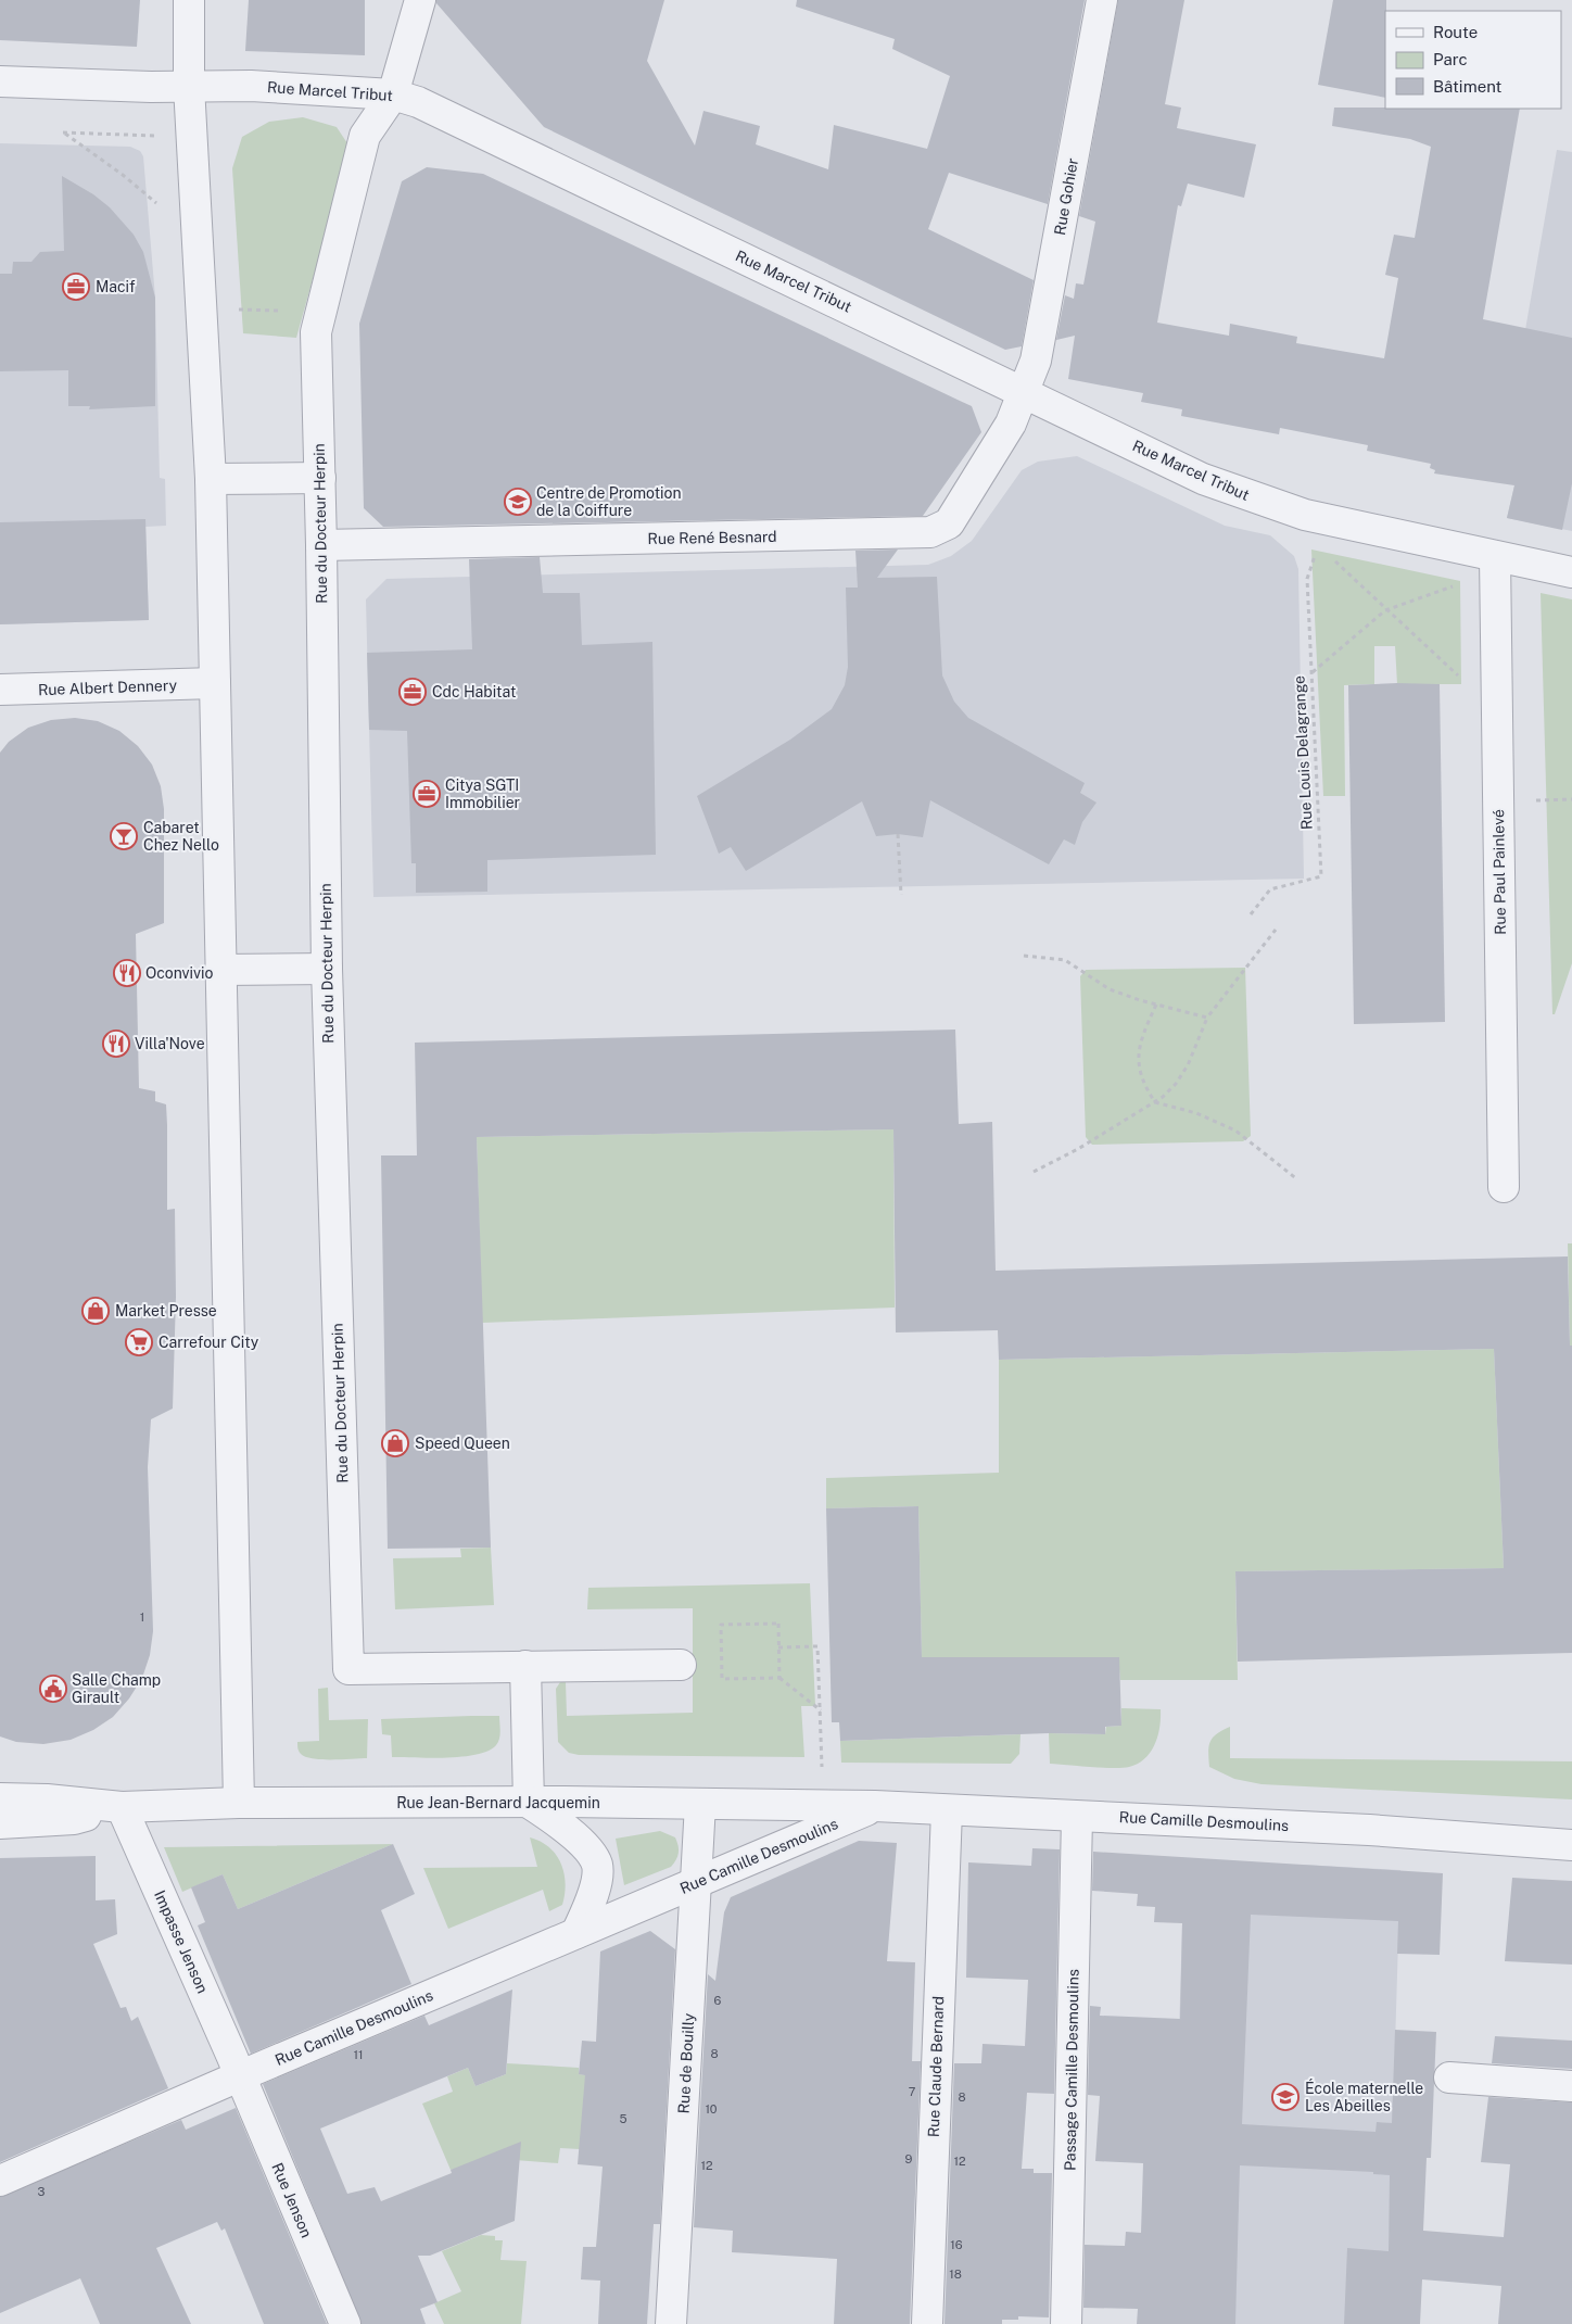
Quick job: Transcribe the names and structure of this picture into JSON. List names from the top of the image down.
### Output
{
  "streets": {
    "street": [
      "Rue Marcel Tribut",
      "Rue Gohier",
      "Rue du Docteur Herpin",
      "Rue René Besnard",
      "Rue Albert Dennery",
      "Rue Paul Painlevé",
      "Rue Jean-Bernard Jacquemin",
      "Rue Camille Desmoulins",
      "Impasse Jenson",
      "Rue de Bouilly",
      "Rue Claude Bernard",
      "Passage Camille Desmoulins",
      "Rue Jenson"
    ],
    "path": ["Rue Louis Delagrange"]
  },
  "crossings": [
    ["Rue Marcel Tribut", "Rue Gohier"],
    ["Rue Marcel Tribut", "Rue du Docteur Herpin"],
    ["Rue Marcel Tribut", "Rue René Besnard"],
    ["Rue Marcel Tribut", "Rue Louis Delagrange"],
    ["Rue Marcel Tribut", "Rue Paul Painlevé"],
    ["Rue Gohier", "Rue René Besnard"],
    ["Rue du Docteur Herpin", "Rue René Besnard"],
    ["Rue Jean-Bernard Jacquemin", "Rue Camille Desmoulins"],
    ["Rue Jean-Bernard Jacquemin", "Impasse Jenson"],
    ["Rue Jean-Bernard Jacquemin", "Rue de Bouilly"],
    ["Rue Camille Desmoulins", "Impasse Jenson"],
    ["Rue Camille Desmoulins", "Rue de Bouilly"],
    ["Rue Camille Desmoulins", "Rue Claude Bernard"],
    ["Rue Camille Desmoulins", "Passage Camille Desmoulins"],
    ["Rue Camille Desmoulins", "Rue Jenson"],
    ["Impasse Jenson", "Rue Jenson"]
  ],
  "places": {
    "office": ["Macif", "Cdc Habitat", "Citya SGTI Immobilier"],
    "school or university": ["Centre de Promotion de la Coiffure", "École maternelle Les Abeilles"],
    "bar": ["Cabaret Chez Nello"],
    "restaurant": ["Oconvivio", "Villa'Nove"],
    "shop": ["Market Presse", "Speed Queen"],
    "supermarket": ["Carrefour City"],
    "public building": ["Salle Champ Girault"]
  },
  "house_numbers": [
    "1",
    "6",
    "8",
    "11",
    "7",
    "8",
    "10",
    "5",
    "9",
    "12",
    "12",
    "3",
    "16",
    "18"
  ],
  "legend": ["Route", "Parc", "Bâtiment"]
}
